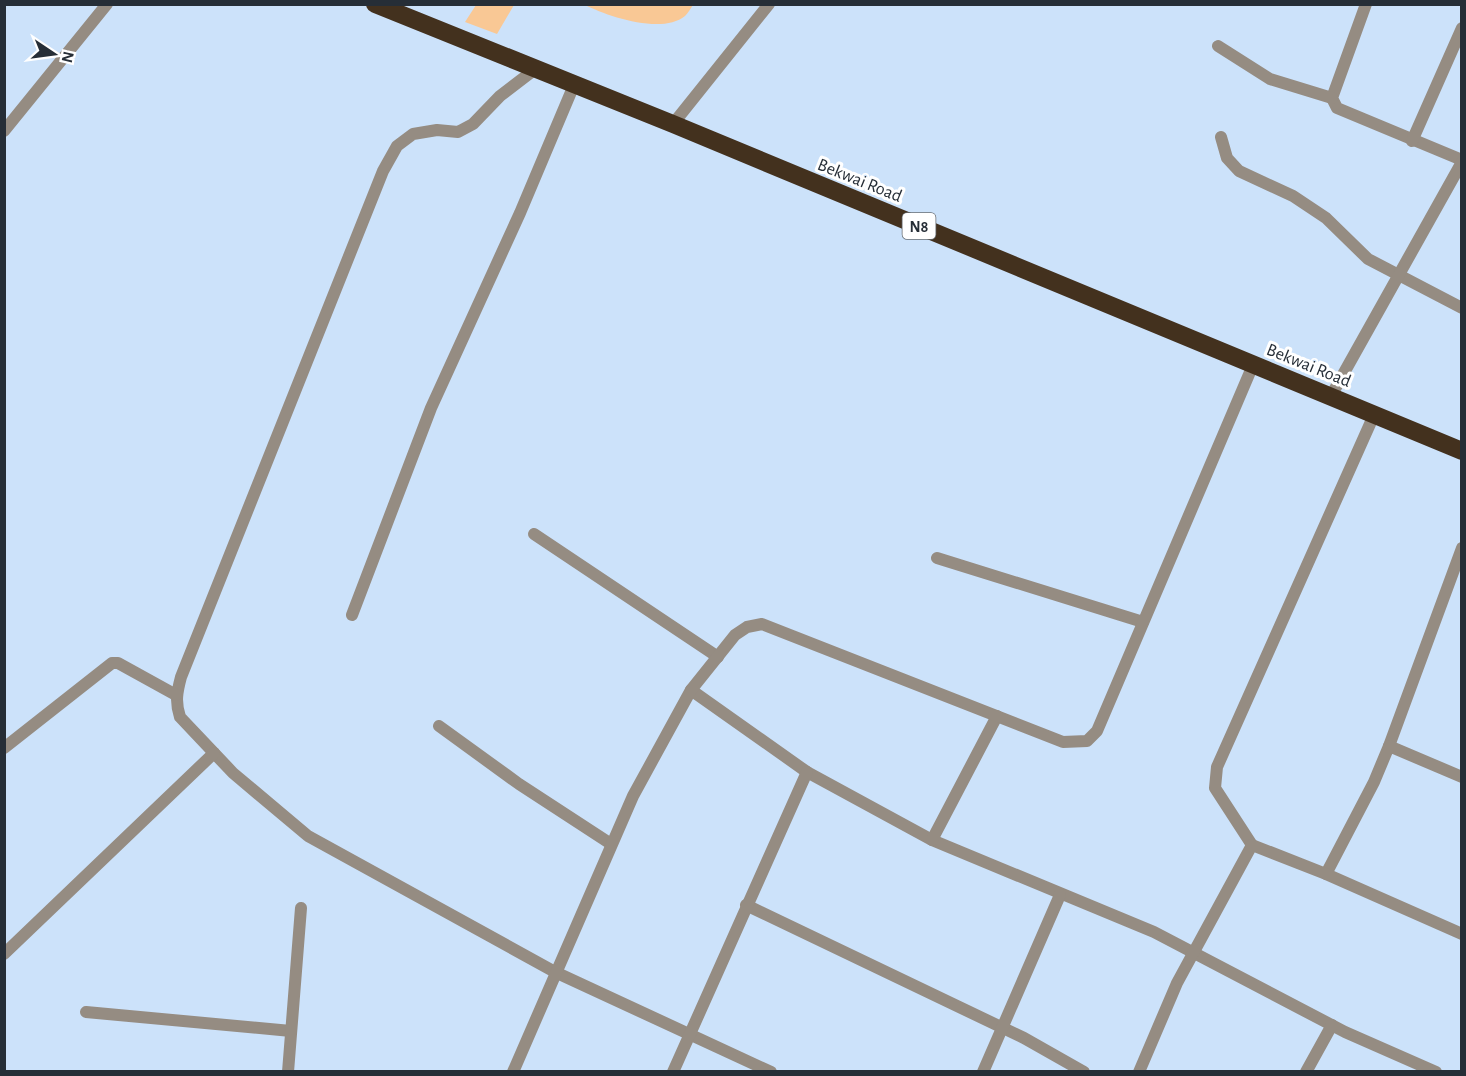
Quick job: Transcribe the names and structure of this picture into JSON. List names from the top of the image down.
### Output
{
  "streets": {
    "highway": ["Bekwai Road", "N8"]
  },
  "north": "right"
}
